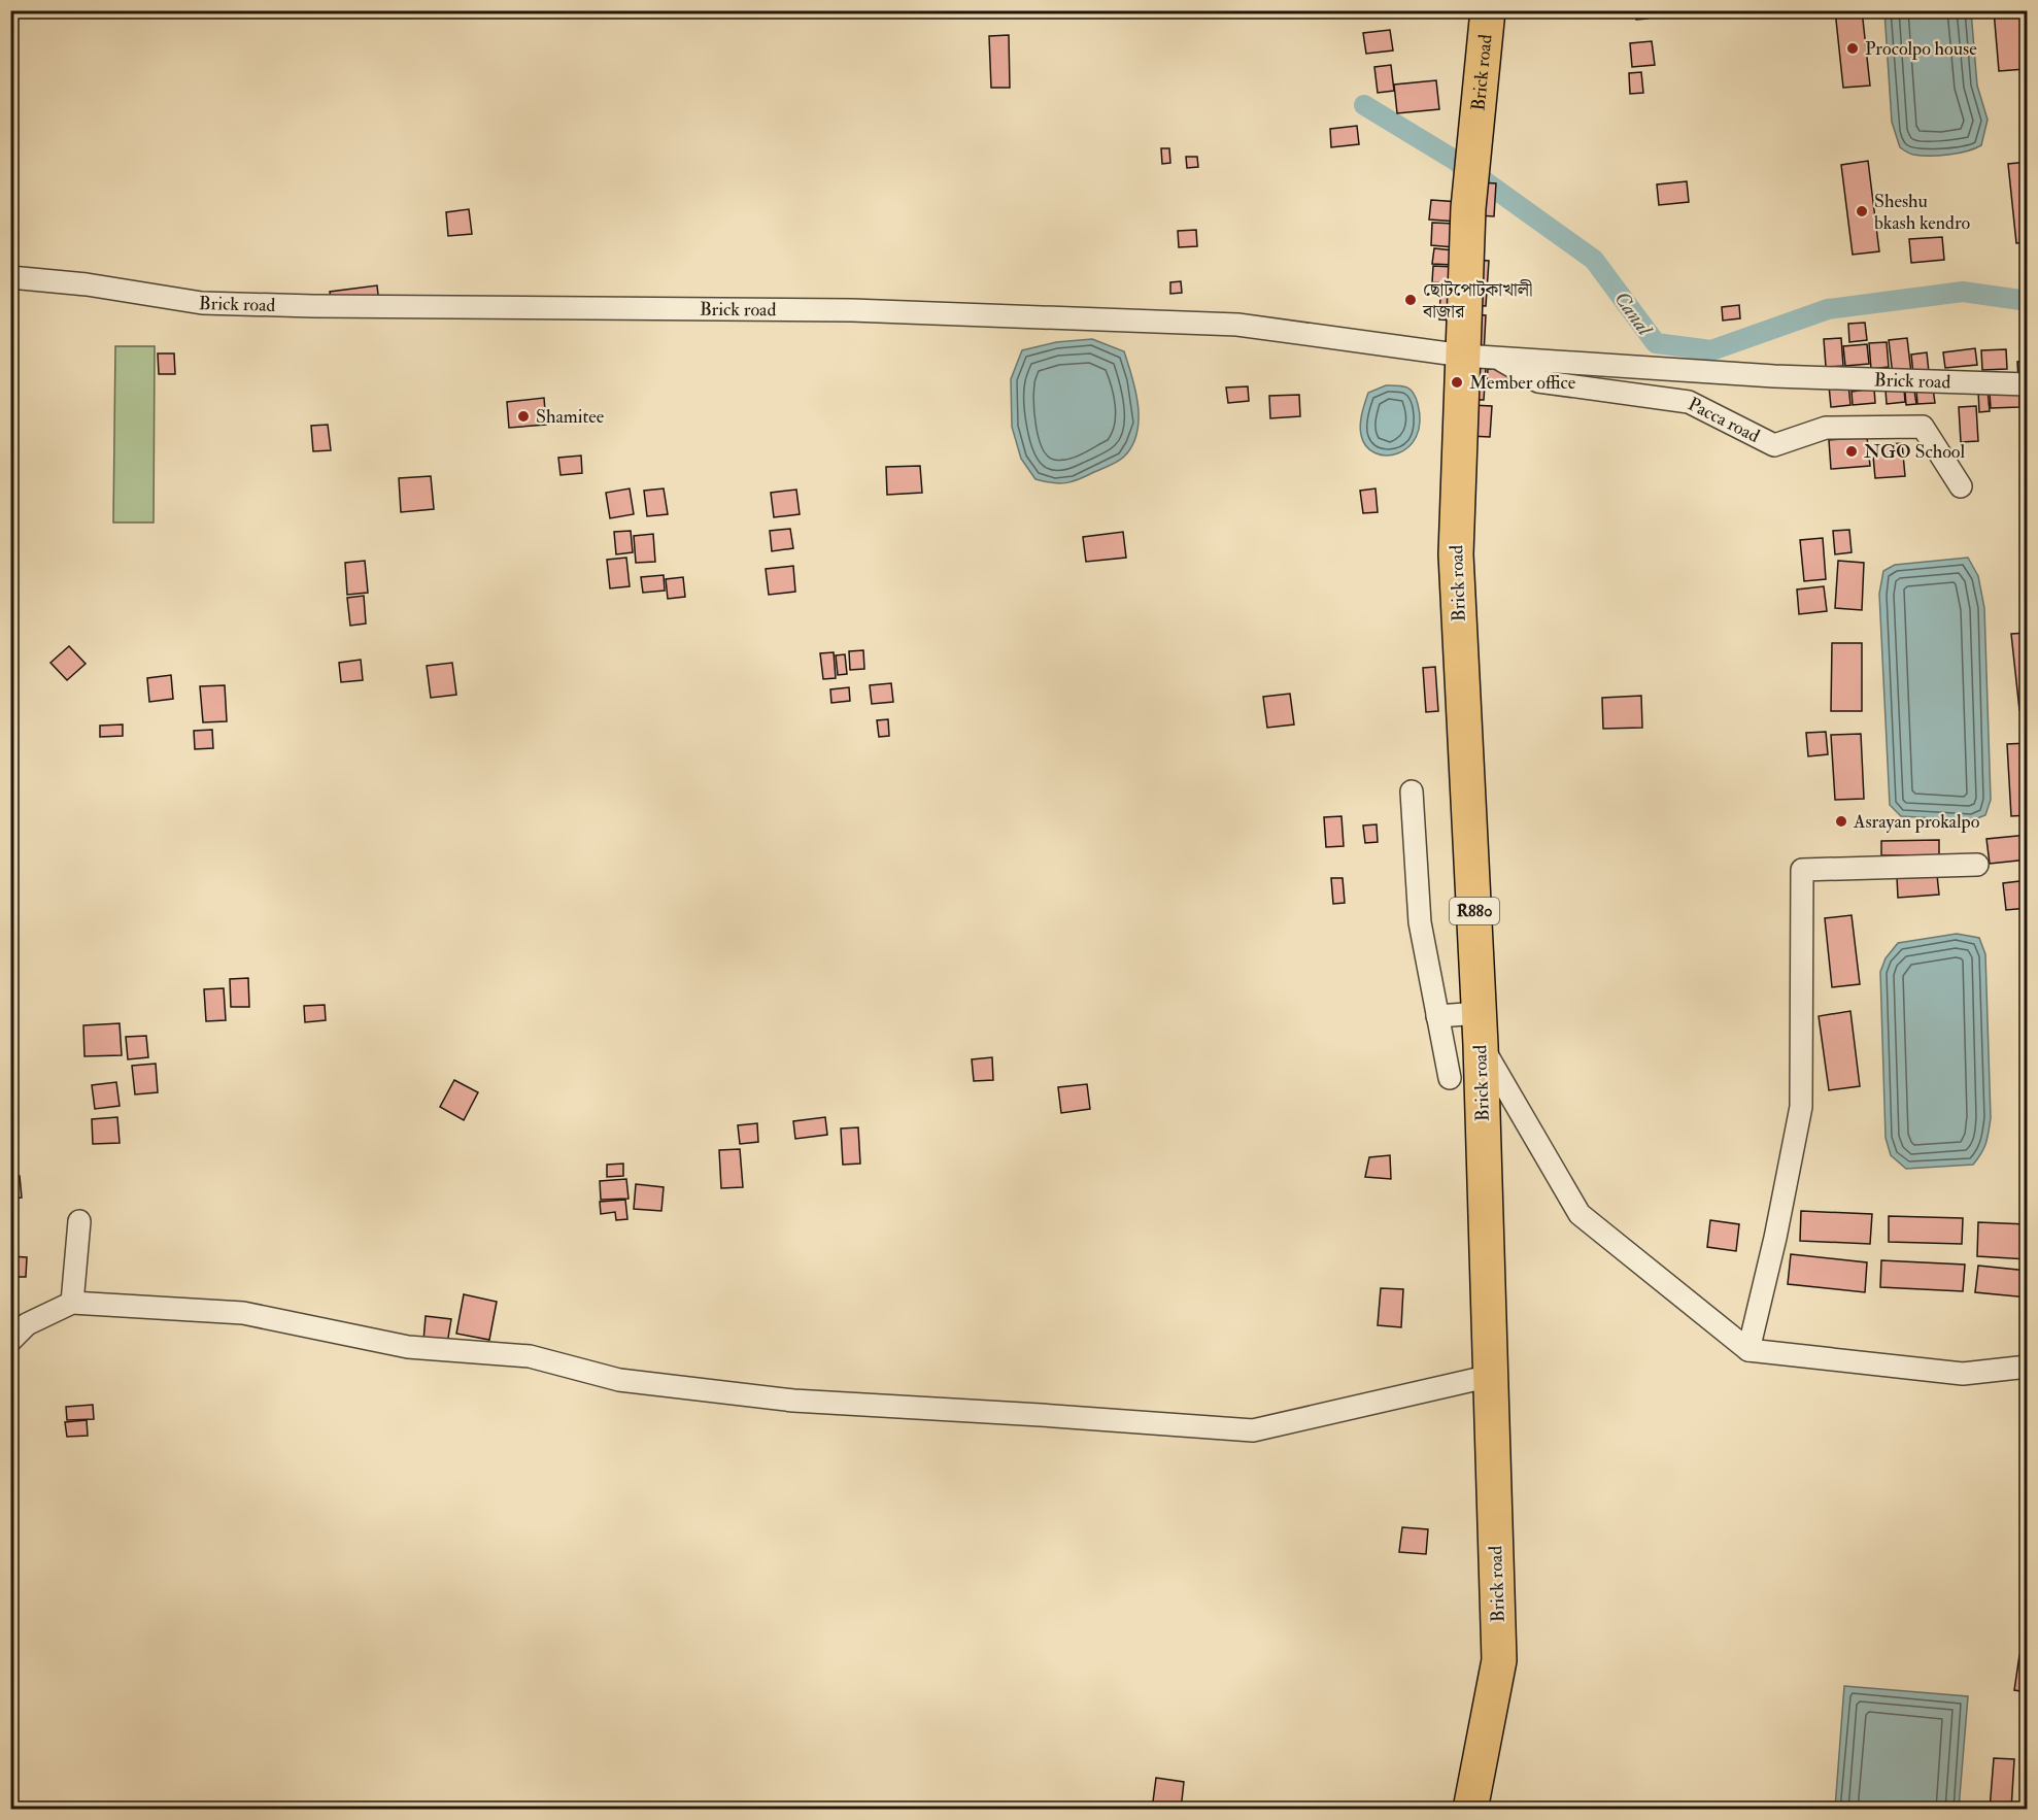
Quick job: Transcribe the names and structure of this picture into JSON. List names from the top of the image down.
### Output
{
  "streets": {
    "main road": ["Brick road", "R880"],
    "street": ["Pacca road"]
  },
  "crossings": [
    ["Brick road", "Pacca road"]
  ],
  "water": ["Canal"],
  "places": [
    "Procolpo house",
    "Sheshu bkash kendro",
    "ছোটপোটকাখালী বাজার",
    "Member office",
    "Shamitee",
    "NGO School",
    "Asrayan prokalpo"
  ]
}
